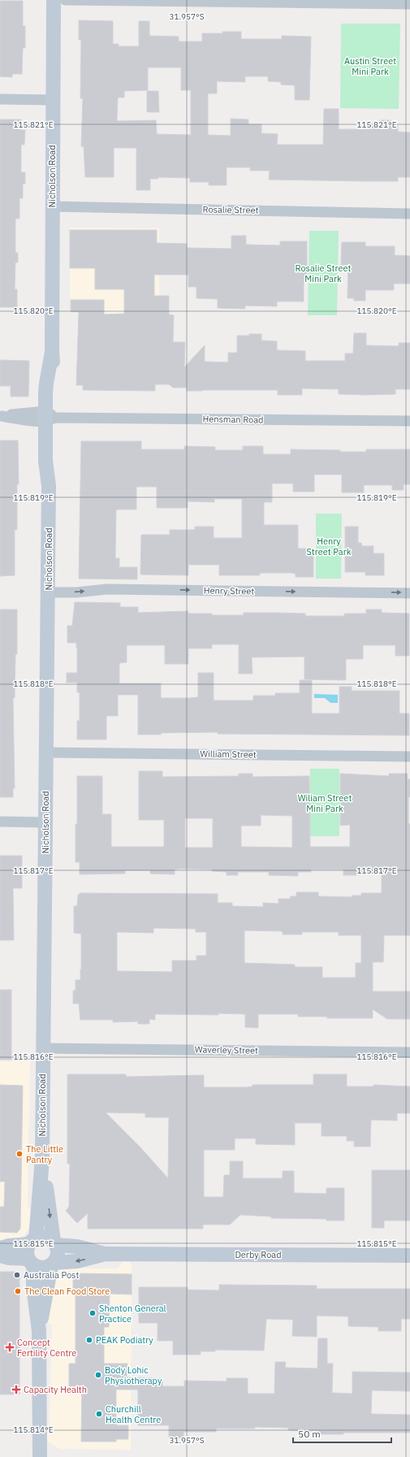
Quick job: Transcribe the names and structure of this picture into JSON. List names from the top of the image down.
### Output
{
  "streets": {
    "main road": ["Nicholson Road", "Derby Road"],
    "street": [
      "Rosalie Street",
      "Hensman Road",
      "Henry Street",
      "William Street",
      "Waverley Street"
    ]
  },
  "crossings": [
    ["Nicholson Road", "Rosalie Street"],
    ["Nicholson Road", "Hensman Road"],
    ["Nicholson Road", "Henry Street"],
    ["Nicholson Road", "William Street"],
    ["Nicholson Road", "Waverley Street"],
    ["Nicholson Road", "Derby Road"]
  ],
  "one_way": ["Henry Street"],
  "parks": [
    "Austin Street Mini Park",
    "Rosalie Street Mini Park",
    "Henry Street Park",
    "Wiliam Street Mini Park"
  ],
  "places": {
    "other": [
      "The Little Pantry",
      "Australia Post",
      "The Clean Food Store",
      "Shenton General Practice",
      "PEAK Podiatry",
      "Body Lohic Physiotherapy",
      "Churchill Health Centre"
    ],
    "health": ["Concept Fertility Centre", "Capacity Health"]
  },
  "scale_bar": "50 m",
  "coordinates": [
    "31.957°S",
    "115.821°E",
    "115.820°E",
    "115.819°E",
    "115.818°E",
    "115.817°E",
    "115.816°E",
    "115.815°E",
    "115.814°E"
  ]
}
